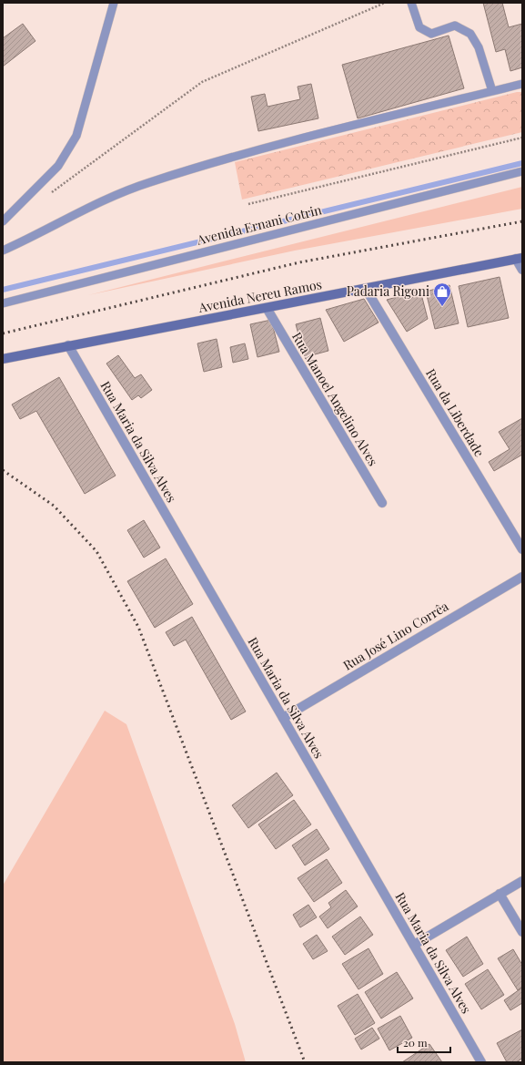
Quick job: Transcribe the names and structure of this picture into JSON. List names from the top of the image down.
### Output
{
  "streets": {
    "main road": ["Avenida Nereu Ramos"],
    "street": [
      "Rua Manoel Angelino Alves",
      "Rua da Liberdade",
      "Rua Maria da Silva Alves",
      "Rua José Lino Corrêa"
    ],
    "lane": ["Avenida Ernani Cotrin"]
  },
  "crossings": [
    ["Avenida Nereu Ramos", "Rua Manoel Angelino Alves"],
    ["Avenida Nereu Ramos", "Rua da Liberdade"],
    ["Avenida Nereu Ramos", "Rua Maria da Silva Alves"],
    ["Rua Maria da Silva Alves", "Rua José Lino Corrêa"]
  ],
  "places": {
    "shop": ["Padaria Rigoni"]
  },
  "scale_bar": "20 m"
}
